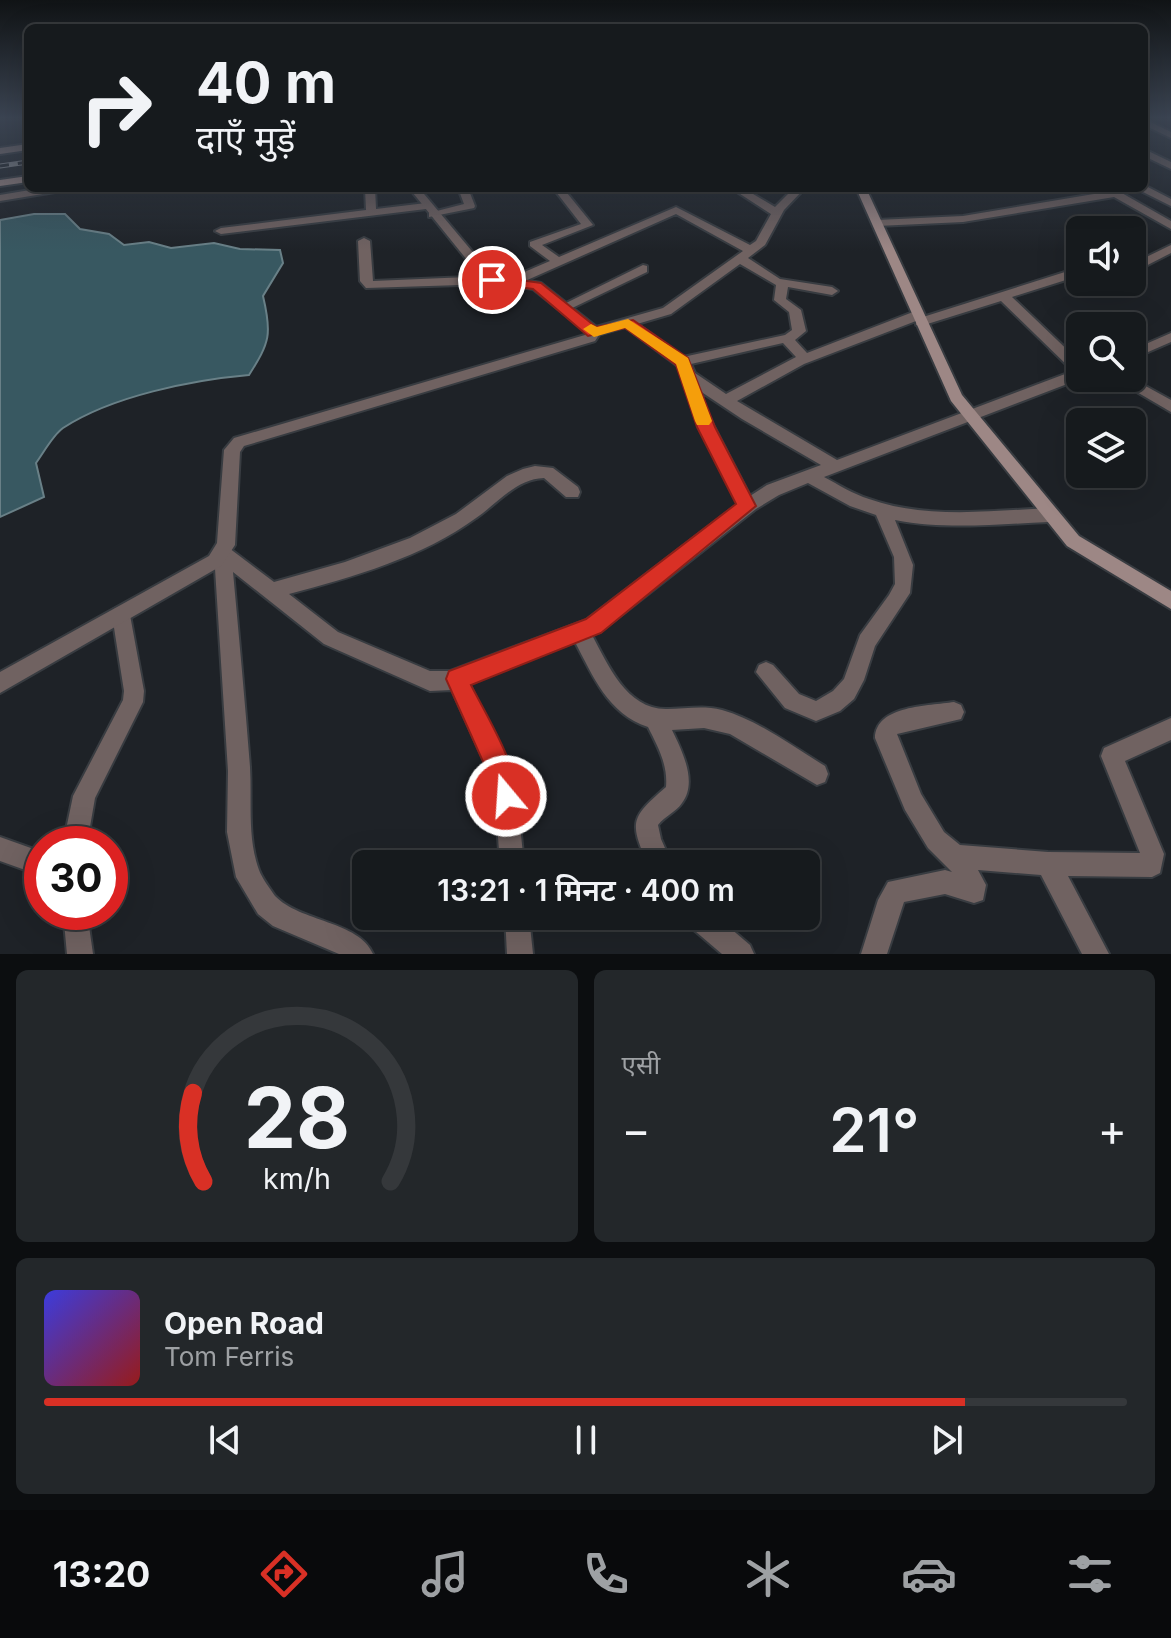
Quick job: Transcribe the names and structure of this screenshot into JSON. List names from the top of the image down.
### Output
{
  "page": {
    "turn": ["40 m", "दाएँ मुड़ें"],
    "limit": "30",
    "trip": "13:21 · 1 मिनट · 400 m",
    "tile": "एसी",
    "heat": ["−", "21°", "+"],
    "song": ["Open Road", "Tom Ferris"],
    "tabs": "13:20",
    "gauge": ["28", "km/h"]
  }
}
